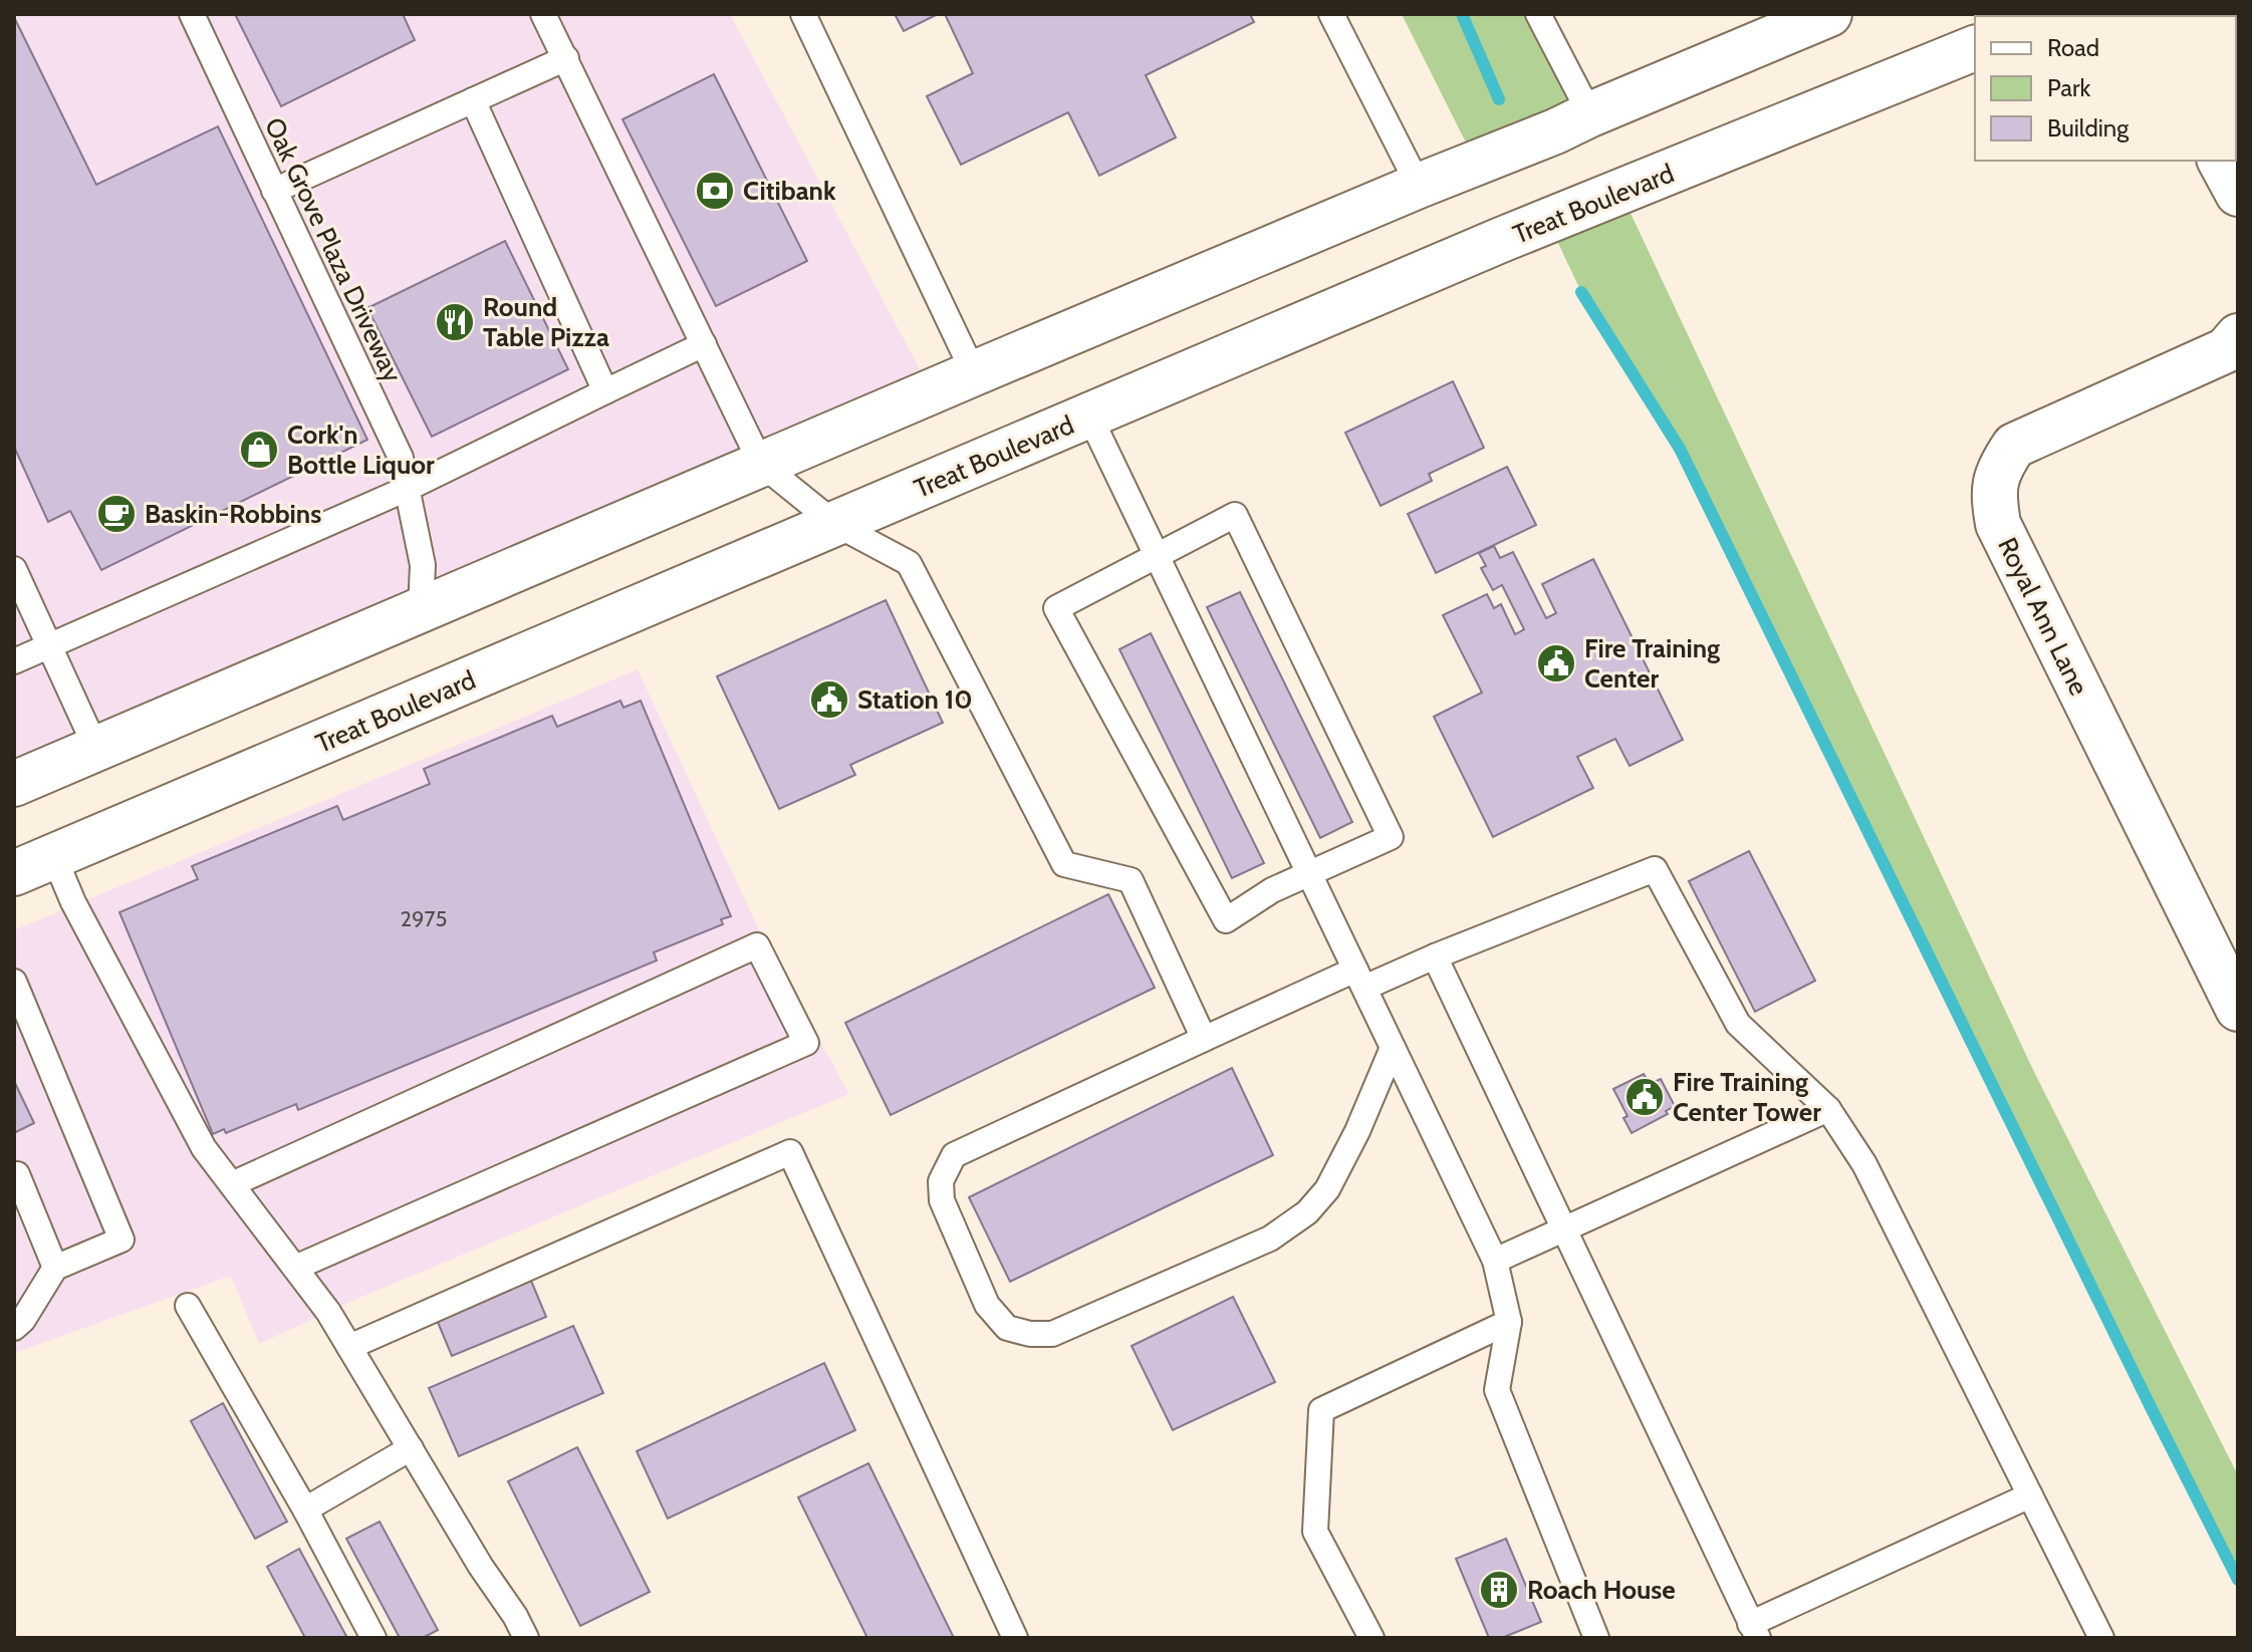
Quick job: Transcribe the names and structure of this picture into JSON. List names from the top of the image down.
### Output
{
  "streets": {
    "main road": ["Treat Boulevard", "Royal Ann Lane"],
    "lane": ["Oak Grove Plaza Driveway"]
  },
  "places": {
    "bank": ["Citibank"],
    "restaurant": ["Round Table Pizza"],
    "shop": ["Cork'n Bottle Liquor"],
    "cafe": ["Baskin-Robbins"],
    "public building": ["Fire Training Center", "Station 10", "Fire Training Center Tower"],
    "building": ["Roach House"]
  },
  "house_numbers": ["2975"],
  "legend": ["Road", "Park", "Building"]
}
